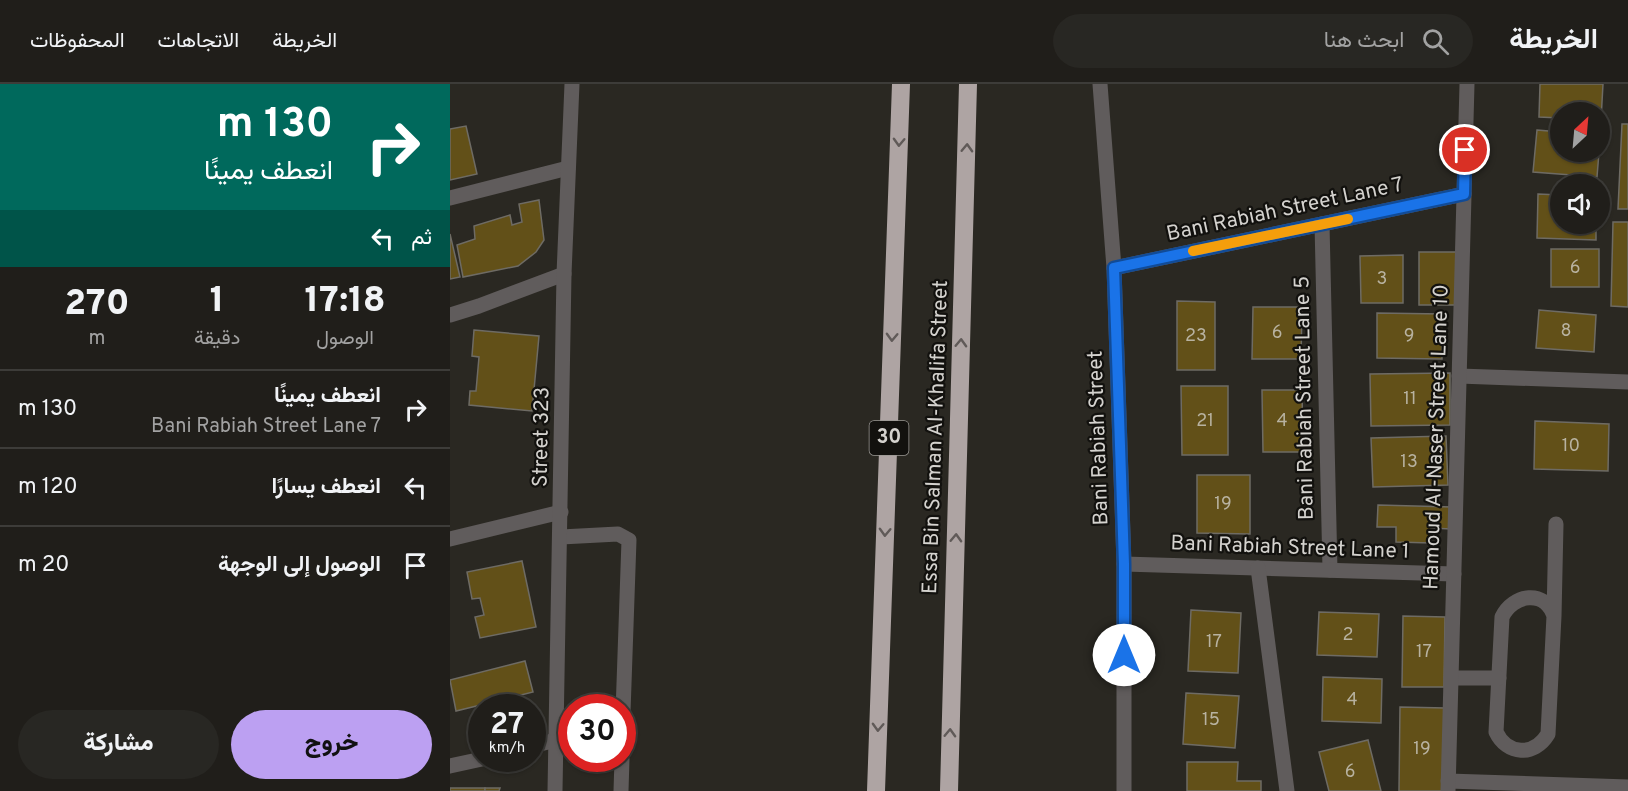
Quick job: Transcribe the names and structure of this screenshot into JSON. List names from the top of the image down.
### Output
{
  "streets": {
    "highway": ["Essa Bin Salman Al-Khalifa Street", "30"],
    "street": [
      "Bani Rabiah Street Lane 7",
      "Bani Rabiah Street Lane 5",
      "Street 323",
      "Hamoud Al-Naser Street Lane 10",
      "Bani Rabiah Street",
      "Bani Rabiah Street Lane 1"
    ]
  },
  "crossings": [
    ["Bani Rabiah Street Lane 7", "Bani Rabiah Street Lane 5"],
    ["Bani Rabiah Street Lane 7", "Hamoud Al-Naser Street Lane 10"],
    ["Bani Rabiah Street Lane 7", "Bani Rabiah Street"],
    ["Bani Rabiah Street Lane 5", "Bani Rabiah Street Lane 1"],
    ["Hamoud Al-Naser Street Lane 10", "Bani Rabiah Street Lane 1"],
    ["Bani Rabiah Street", "Bani Rabiah Street Lane 1"]
  ],
  "house_numbers": [
    "6",
    "3",
    "8",
    "6",
    "23",
    "9",
    "11",
    "21",
    "4",
    "10",
    "13",
    "19",
    "2",
    "17",
    "17",
    "4",
    "15",
    "19",
    "6"
  ],
  "north": "top right",
  "page": {
    "header": "الخريطة",
    "search": "ابحث هنا",
    "nav": ["الخريطة", "الاتجاهات", "المحفوظات"],
    "turn": ["130 m", "انعطف يمينًا"],
    "then": "ثم",
    "eta": [
      "17:18",
      "الوصول",
      "1",
      "دقيقة",
      "270",
      "m"
    ],
    "list": [
      {
        "name": "انعطف يمينًا",
        "note": "Bani Rabiah Street Lane 7",
        "value": "130 m"
      },
      {
        "name": "انعطف يسارًا",
        "value": "120 m"
      },
      {
        "name": "الوصول إلى الوجهة",
        "value": "20 m"
      }
    ],
    "speed": "27 km/h",
    "limit": "30",
    "buttons": ["خروج", "مشاركة"]
  }
}
